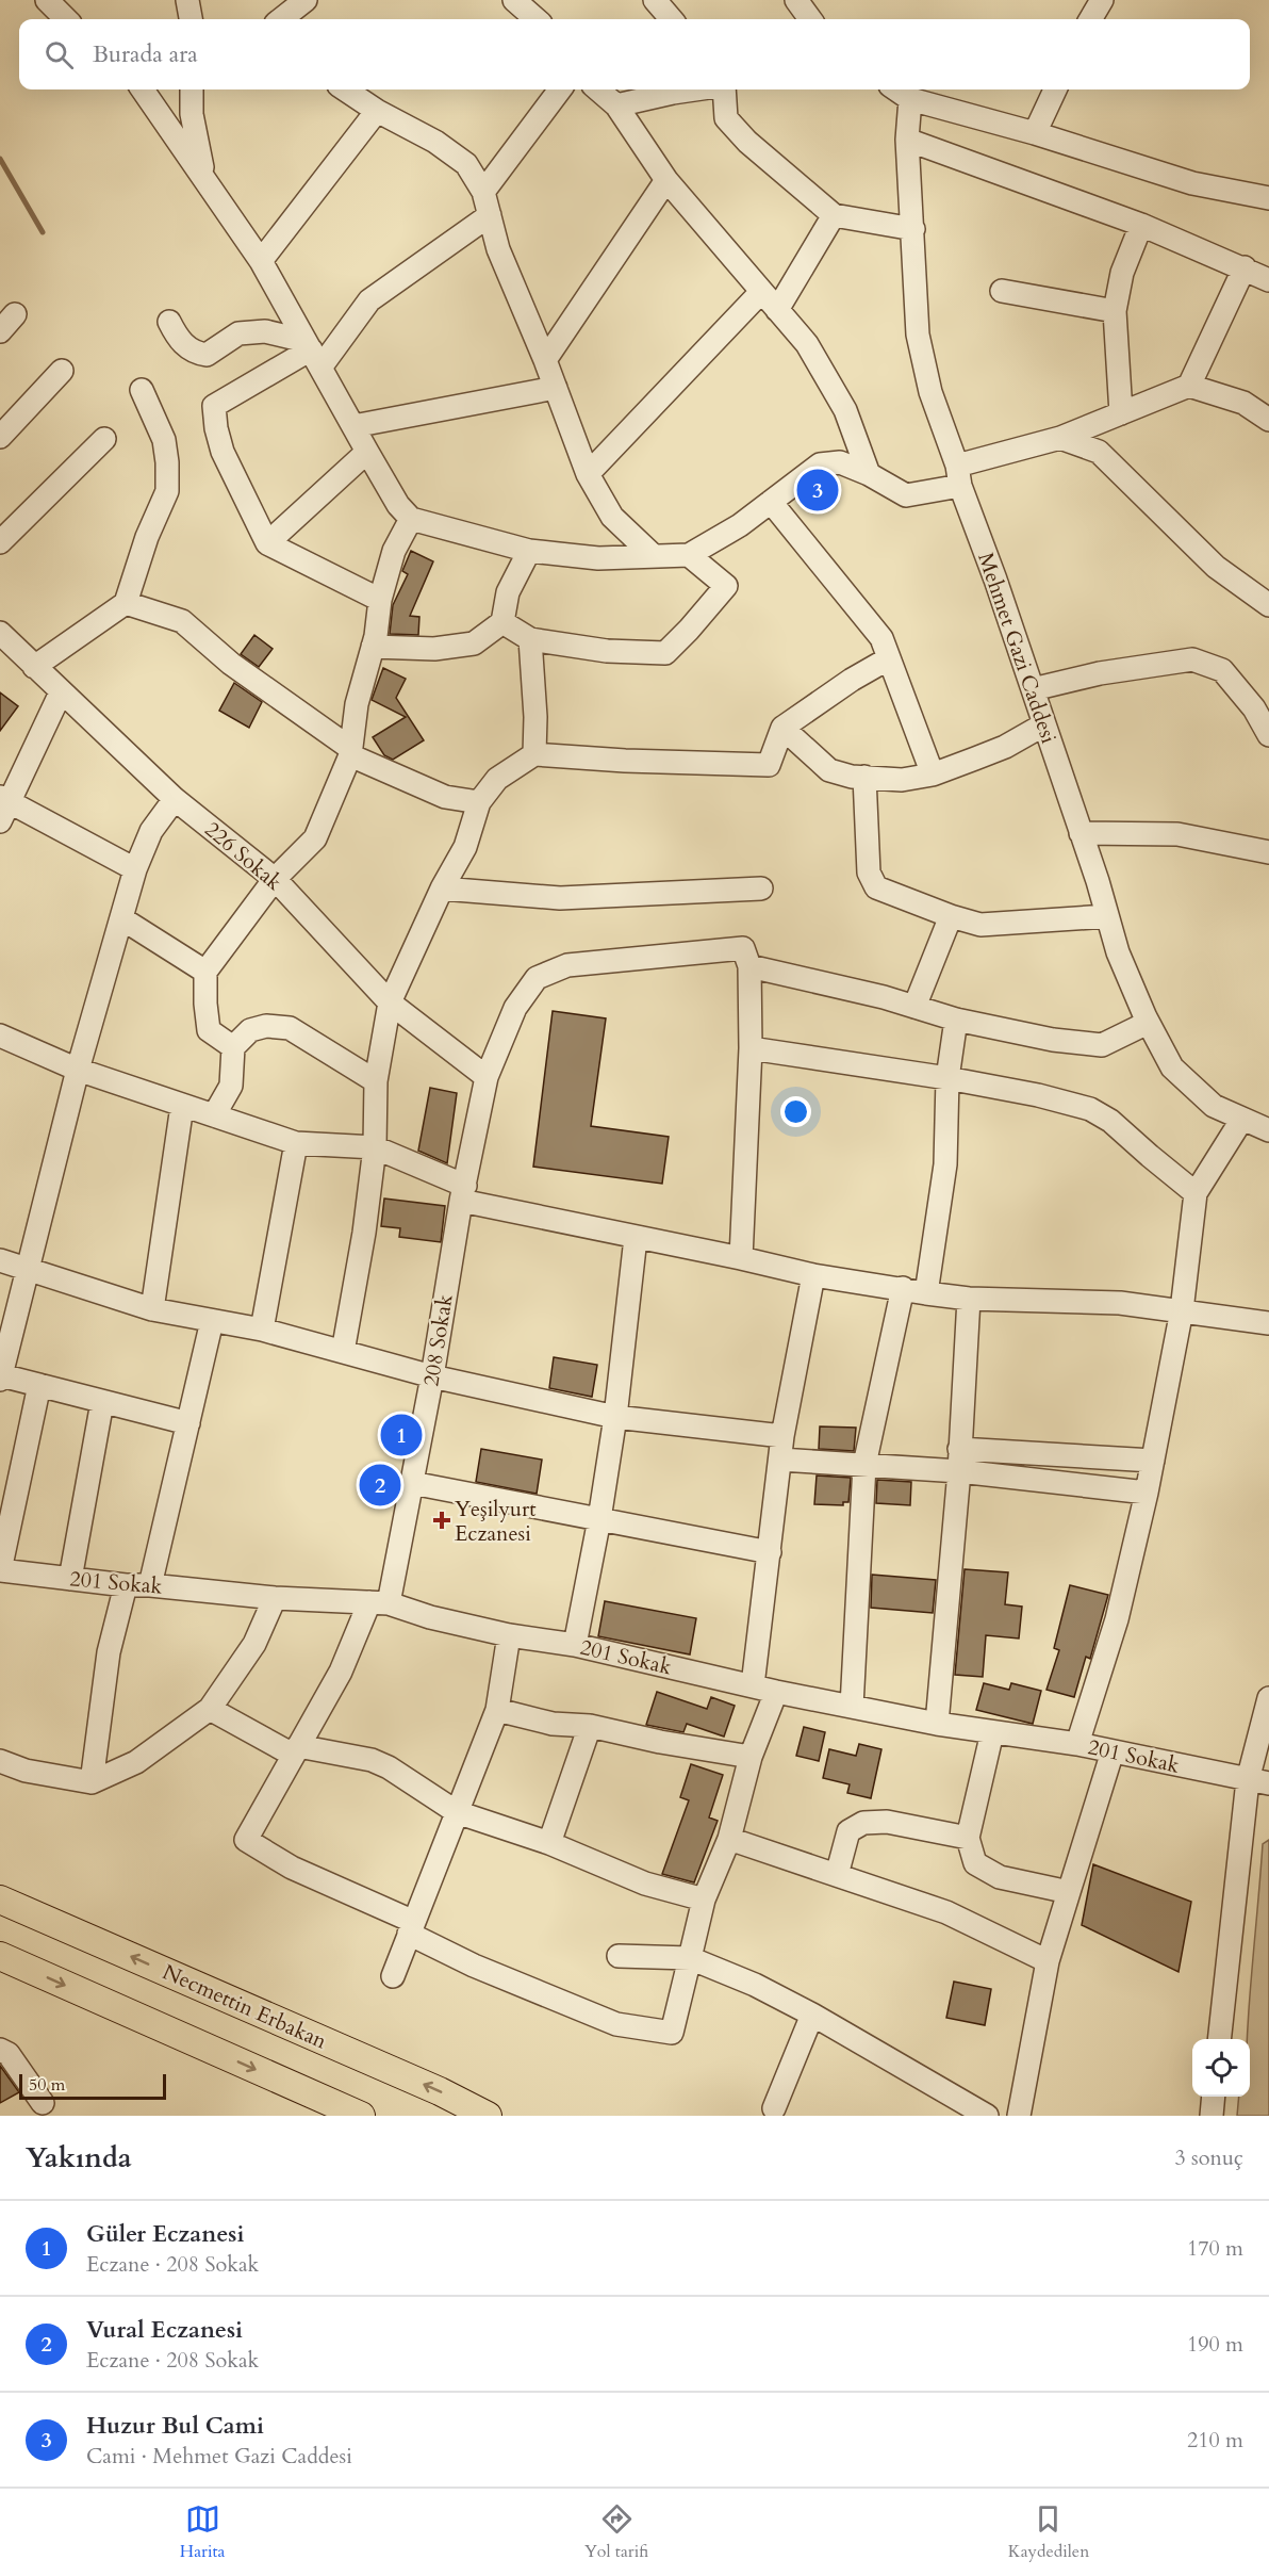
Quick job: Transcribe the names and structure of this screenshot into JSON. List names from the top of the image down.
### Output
{
  "streets": {
    "main road": ["Necmettin Erbakan"],
    "street": [
      "Mehmet Gazi Caddesi",
      "226 Sokak",
      "208 Sokak",
      "201 Sokak"
    ]
  },
  "crossings": [
    ["226 Sokak", "208 Sokak"],
    ["208 Sokak", "201 Sokak"]
  ],
  "places": {
    "health": ["Yeşilyurt Eczanesi"]
  },
  "scale_bar": "50 m",
  "page": {
    "search": "Burada ara",
    "pins": ["3", "1", "2"],
    "scale": "50 m",
    "heading": ["Yakında", "3 sonuç"],
    "list": [
      {
        "mark": "1",
        "name": "Güler Eczanesi",
        "note": "Eczane · 208 Sokak",
        "value": "170 m"
      },
      {
        "mark": "2",
        "name": "Vural Eczanesi",
        "note": "Eczane · 208 Sokak",
        "value": "190 m"
      },
      {
        "mark": "3",
        "name": "Huzur Bul Cami",
        "note": "Cami · Mehmet Gazi Caddesi",
        "value": "210 m"
      }
    ],
    "nav": ["Harita", "Yol tarifi", "Kaydedilen"]
  }
}
